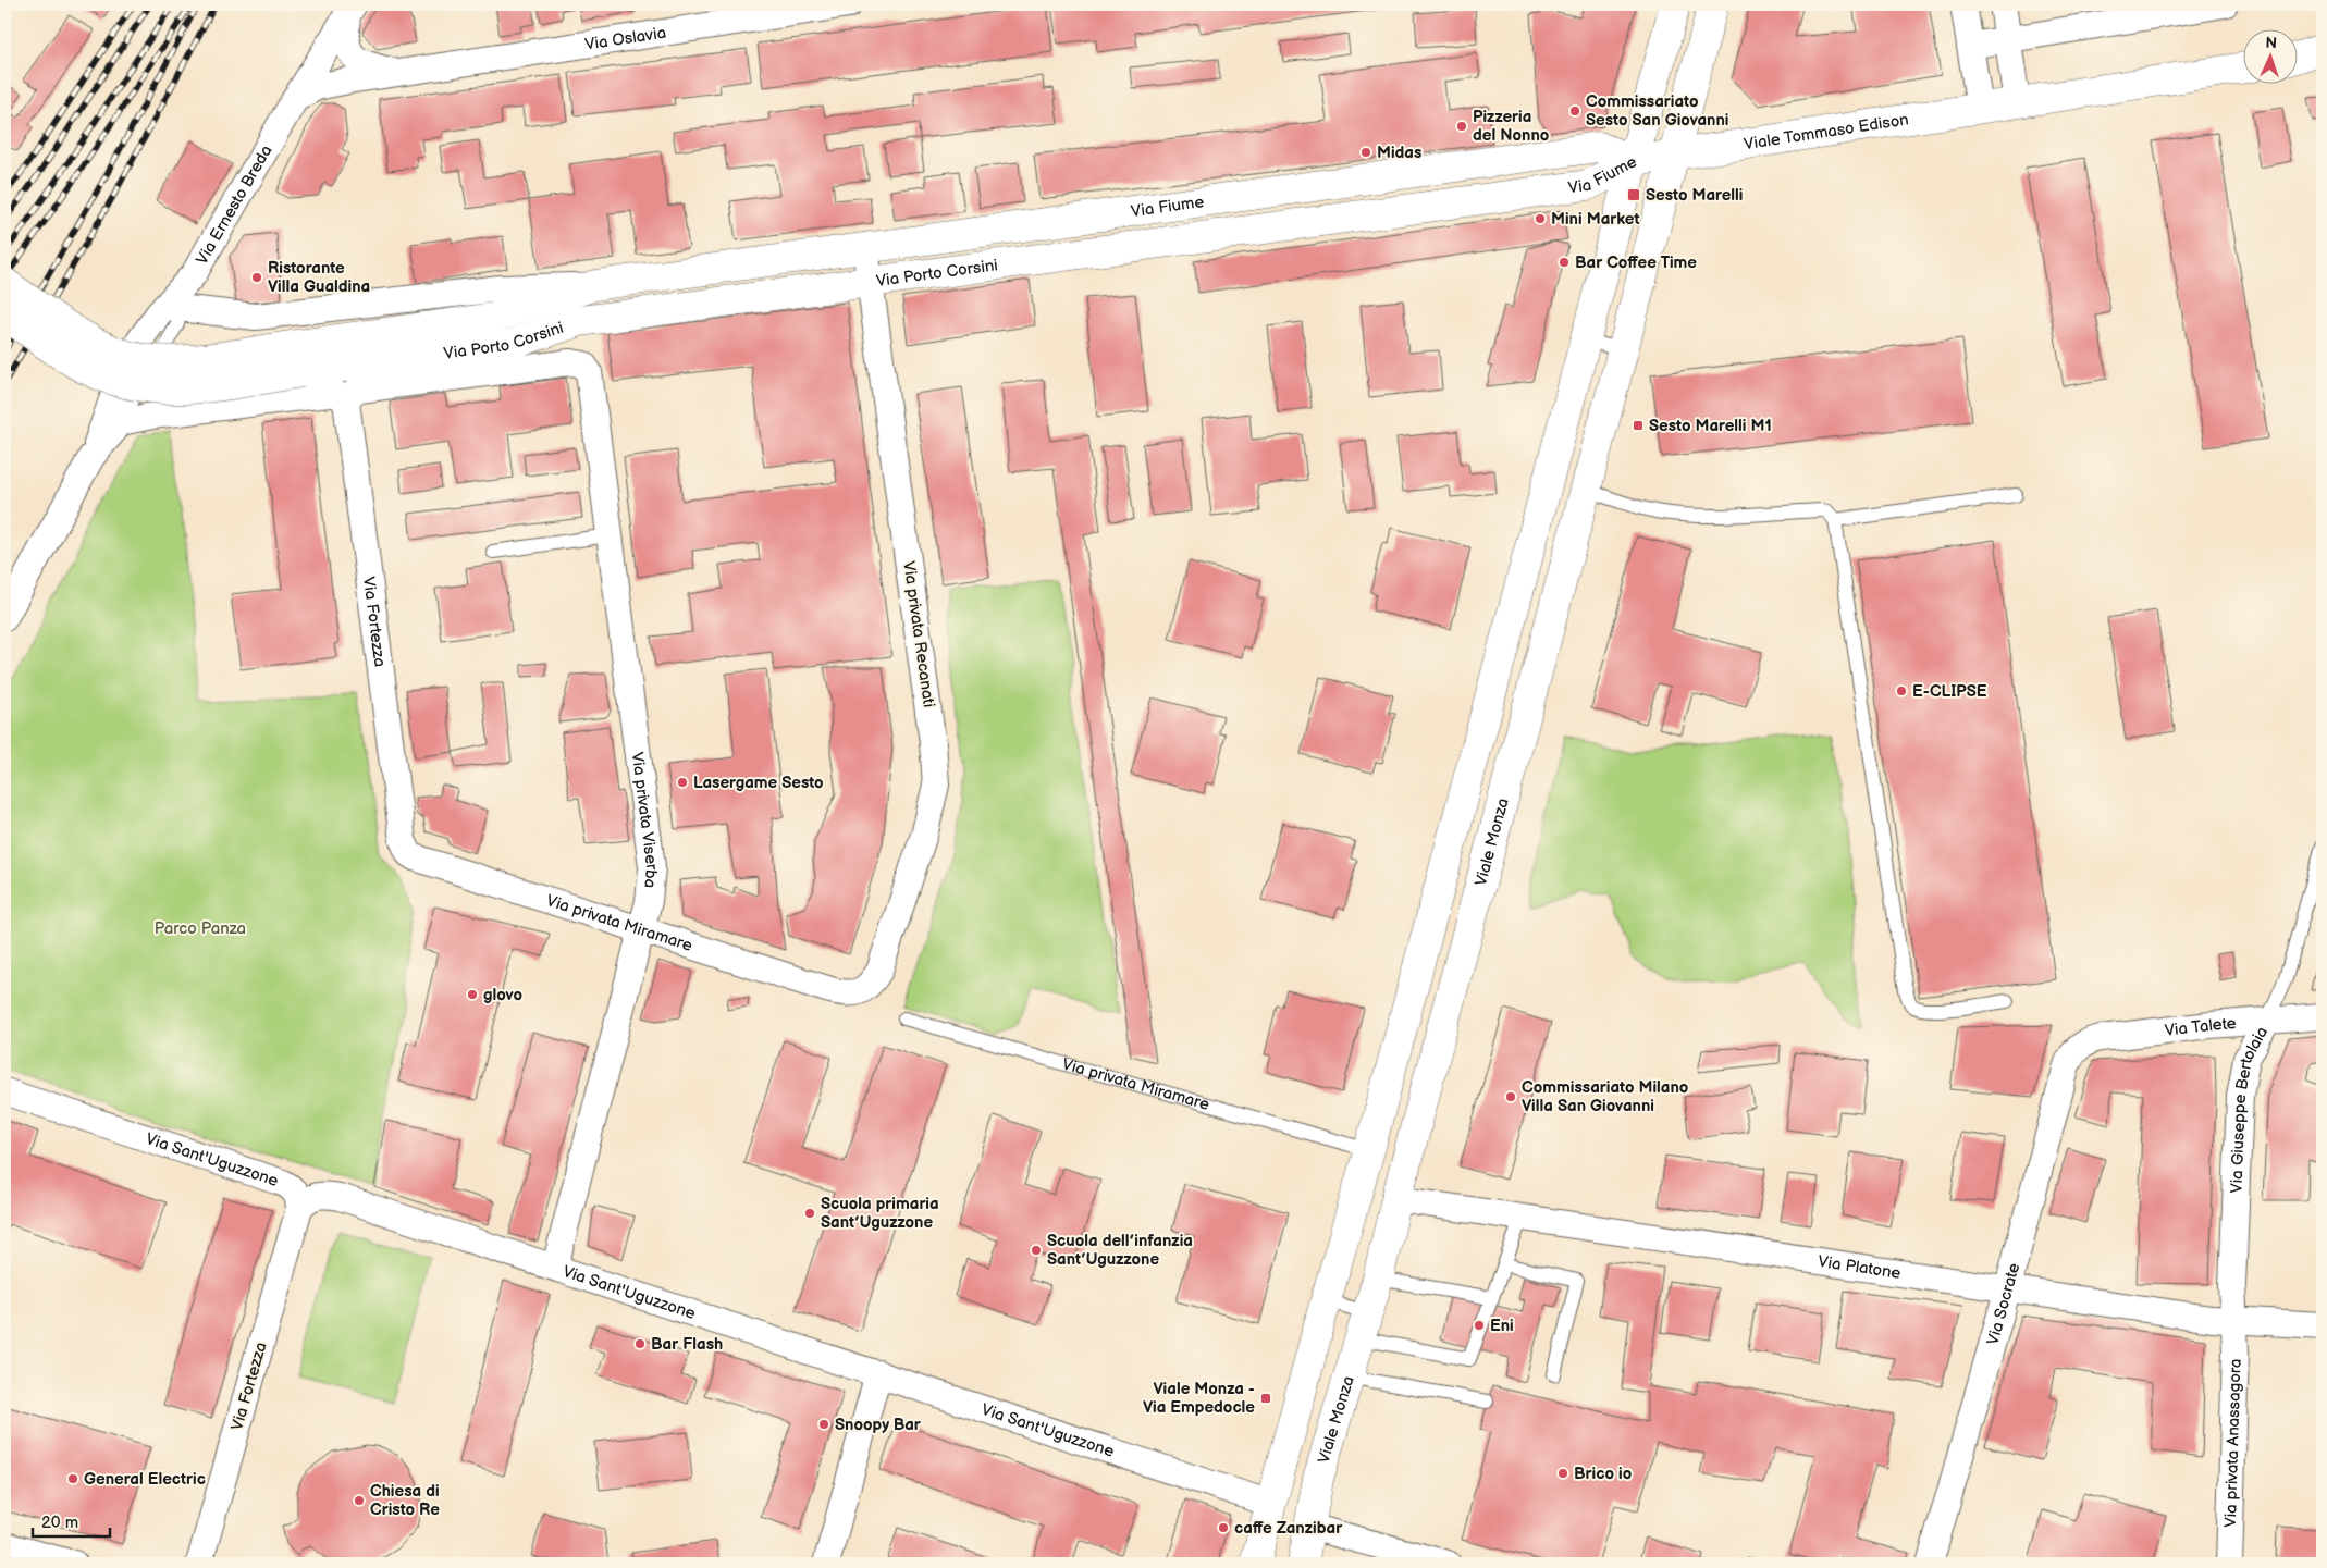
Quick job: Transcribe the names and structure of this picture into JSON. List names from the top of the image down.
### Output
{
  "streets": {
    "street": [
      "Via Oslavia",
      "Viale Tommaso Edison",
      "Via Fiume",
      "Via Ernesto Breda",
      "Via Porto Corsini",
      "Via Fortezza",
      "Via privata Recanati",
      "Via privata Viserba",
      "Viale Monza",
      "Via privata Miramare",
      "Via Talete",
      "Via Giuseppe Bertolaia",
      "Via Sant'Uguzzone",
      "Via Platone",
      "Via Socrate",
      "Via privata Anassagora"
    ]
  },
  "crossings": [
    ["Via Oslavia", "Via Ernesto Breda"],
    ["Viale Tommaso Edison", "Via Fiume"],
    ["Viale Tommaso Edison", "Viale Monza"],
    ["Via Fiume", "Via Porto Corsini"],
    ["Via Ernesto Breda", "Via Porto Corsini"],
    ["Via Porto Corsini", "Via Fortezza"],
    ["Via Porto Corsini", "Via privata Recanati"],
    ["Via Porto Corsini", "Via privata Viserba"],
    ["Via Fortezza", "Via privata Miramare"],
    ["Via Fortezza", "Via Sant'Uguzzone"],
    ["Via privata Recanati", "Via privata Miramare"],
    ["Via privata Viserba", "Via privata Miramare"],
    ["Via privata Viserba", "Via Sant'Uguzzone"],
    ["Viale Monza", "Via Platone"],
    ["Via Talete", "Via Giuseppe Bertolaia"],
    ["Via Talete", "Via Socrate"],
    ["Via Giuseppe Bertolaia", "Via Platone"],
    ["Via Giuseppe Bertolaia", "Via privata Anassagora"],
    ["Via Platone", "Via Socrate"],
    ["Via Platone", "Via privata Anassagora"]
  ],
  "parks": ["Parco Panza"],
  "places": {
    "other": [
      "Commissariato Sesto San Giovanni",
      "Pizzeria del Nonno",
      "Midas",
      "Mini Market",
      "Bar Coffee Time",
      "Ristorante Villa Gualdina",
      "E-CLIPSE",
      "Lasergame Sesto",
      "glovo",
      "Commissariato Milano Villa San Giovanni",
      "Scuola primaria Sant’Uguzzone",
      "Scuola dell’infanzia Sant’Uguzzone",
      "Eni",
      "Bar Flash",
      "Snoopy Bar",
      "Brico io",
      "General Electric",
      "Chiesa di Cristo Re",
      "caffe Zanzibar"
    ],
    "transit": ["Sesto Marelli", "Sesto Marelli M1", "Viale Monza - Via Empedocle"]
  },
  "scale_bar": "20 m",
  "north": "top"
}
